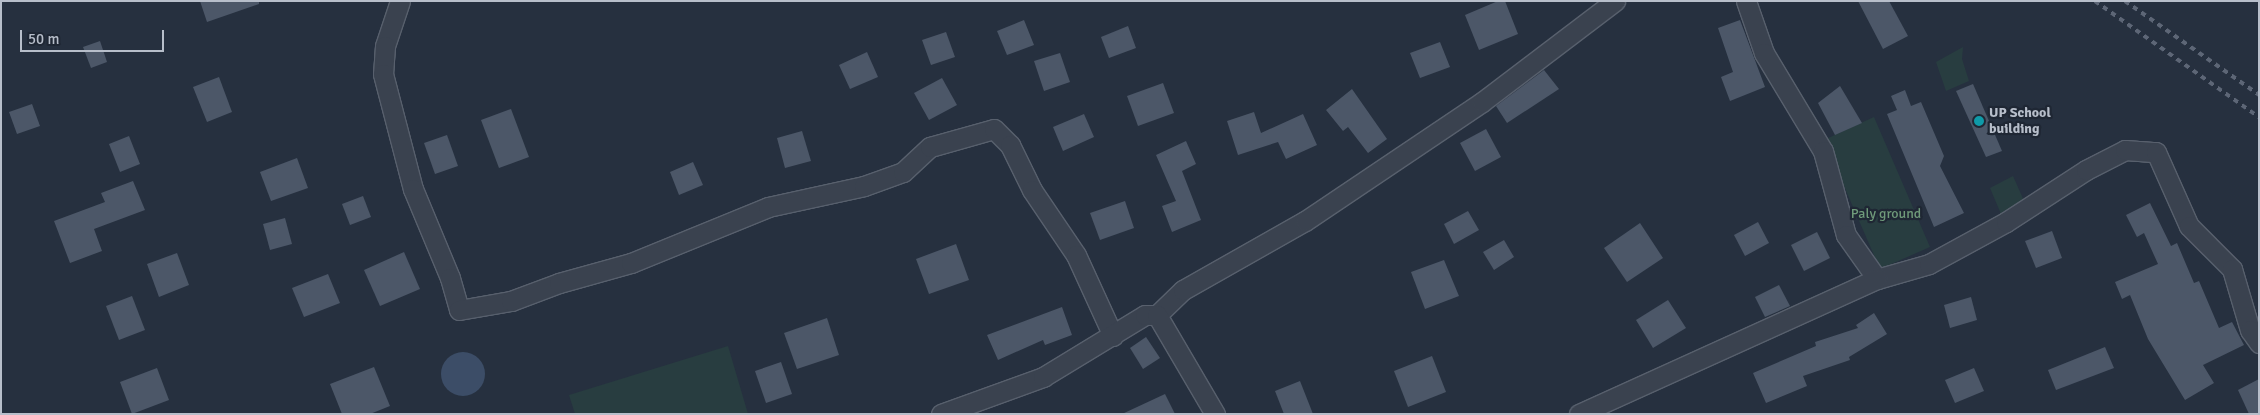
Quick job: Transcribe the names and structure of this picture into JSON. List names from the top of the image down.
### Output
{
  "parks": ["Paly ground"],
  "places": ["UP School building"],
  "scale_bar": "50 m"
}
